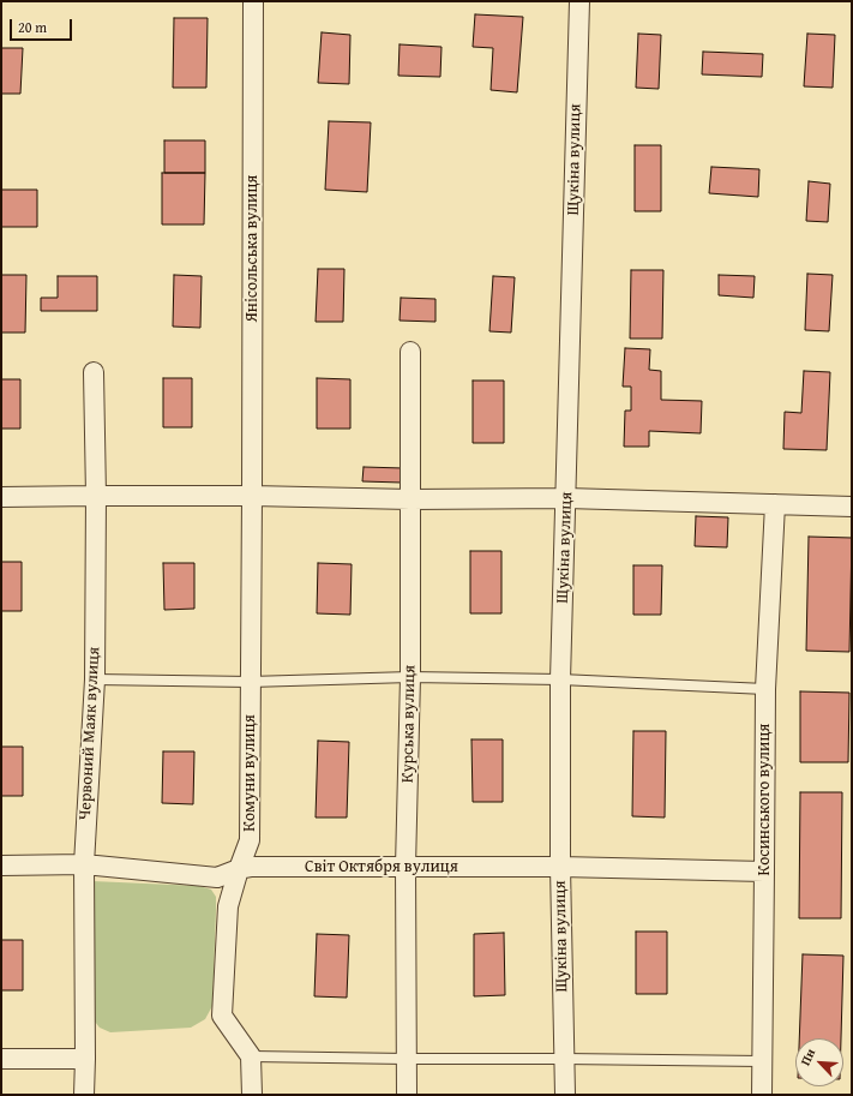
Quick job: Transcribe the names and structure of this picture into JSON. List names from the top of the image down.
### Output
{
  "streets": {
    "street": [
      "Щукіна вулиця",
      "Янісольська вулиця",
      "Курська вулиця",
      "Червоний Маяк вулиця",
      "Комуни вулиця",
      "Косинського вулиця",
      "Світ Октября вулиця"
    ]
  },
  "crossings": [
    ["Щукіна вулиця", "Світ Октября вулиця"],
    ["Янісольська вулиця", "Комуни вулиця"],
    ["Курська вулиця", "Світ Октября вулиця"],
    ["Червоний Маяк вулиця", "Світ Октября вулиця"],
    ["Комуни вулиця", "Світ Октября вулиця"],
    ["Косинського вулиця", "Світ Октября вулиця"]
  ],
  "scale_bar": "20 m",
  "north": "top left"
}
